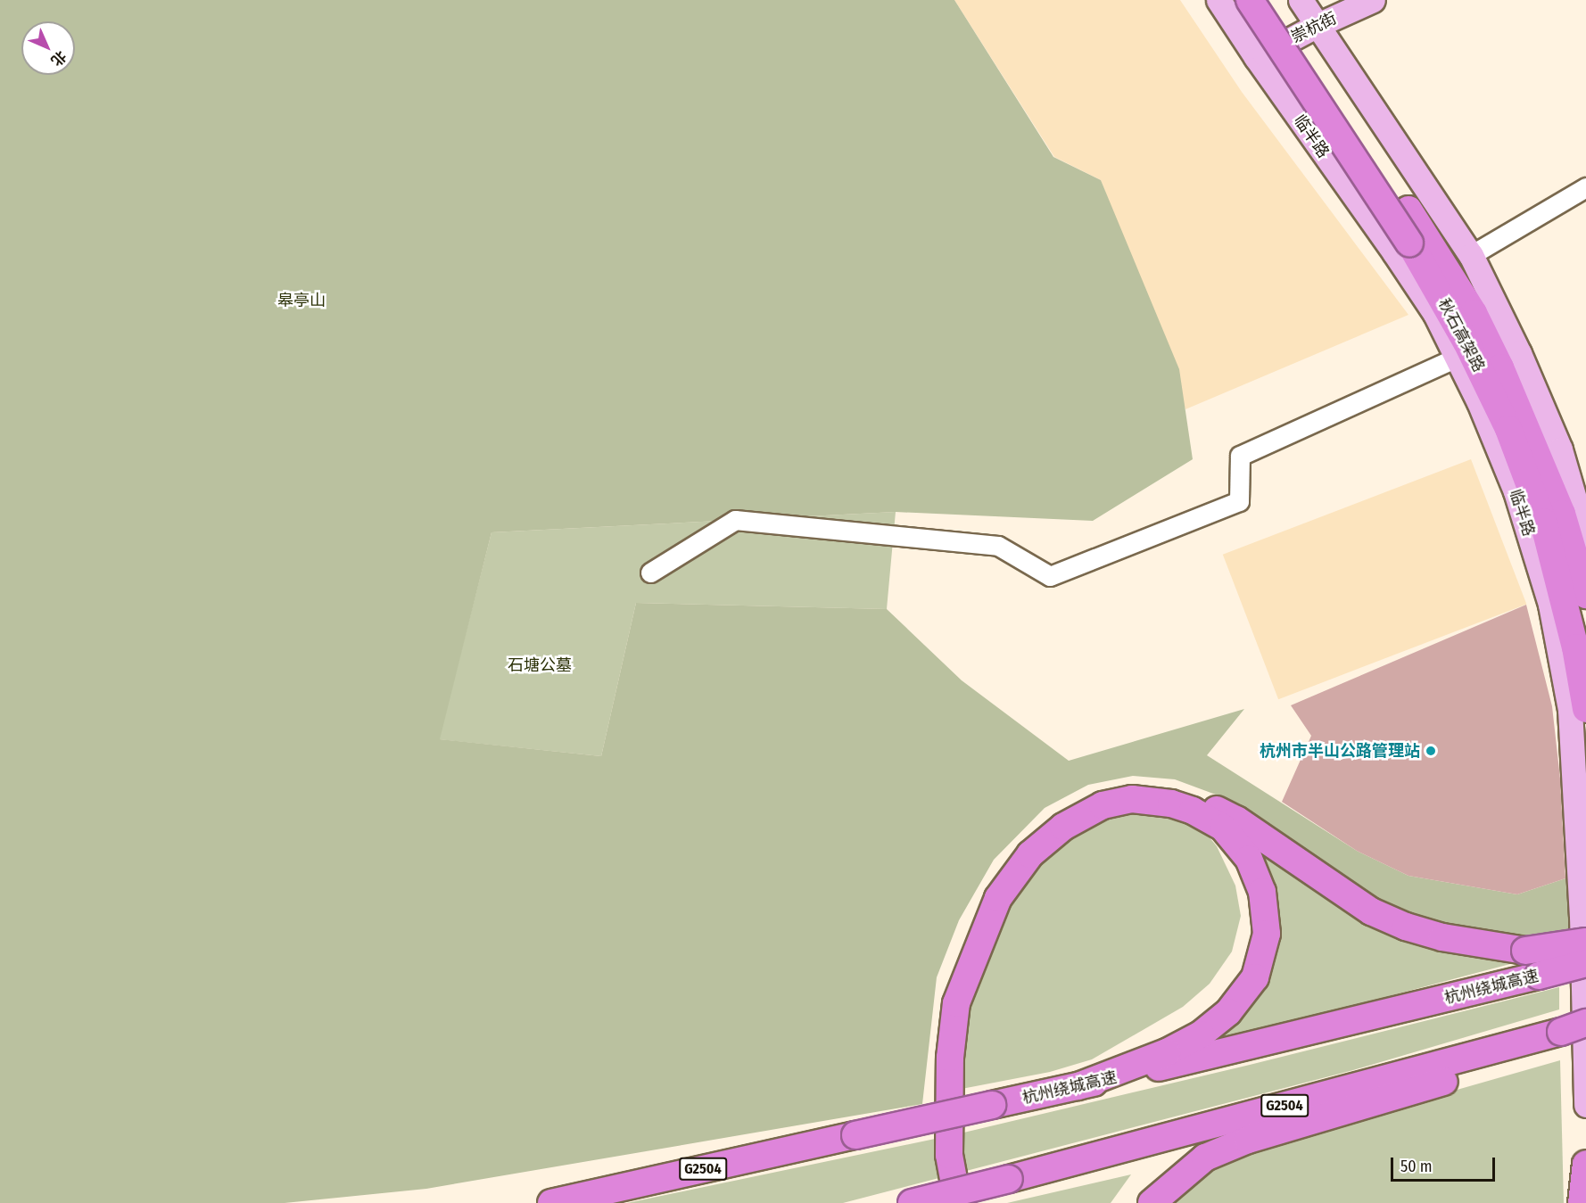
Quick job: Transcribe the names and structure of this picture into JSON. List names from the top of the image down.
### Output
{
  "streets": {
    "highway": ["秋石高架路", "杭州绕城高速", "G2504"],
    "main road": ["崇杭街", "临半路"]
  },
  "crossings": [
    ["崇杭街", "临半路"],
    ["临半路", "秋石高架路"]
  ],
  "parks": ["皋亭山", "石塘公墓"],
  "places": ["杭州市半山公路管理站"],
  "scale_bar": "50 m",
  "north": "bottom right"
}
